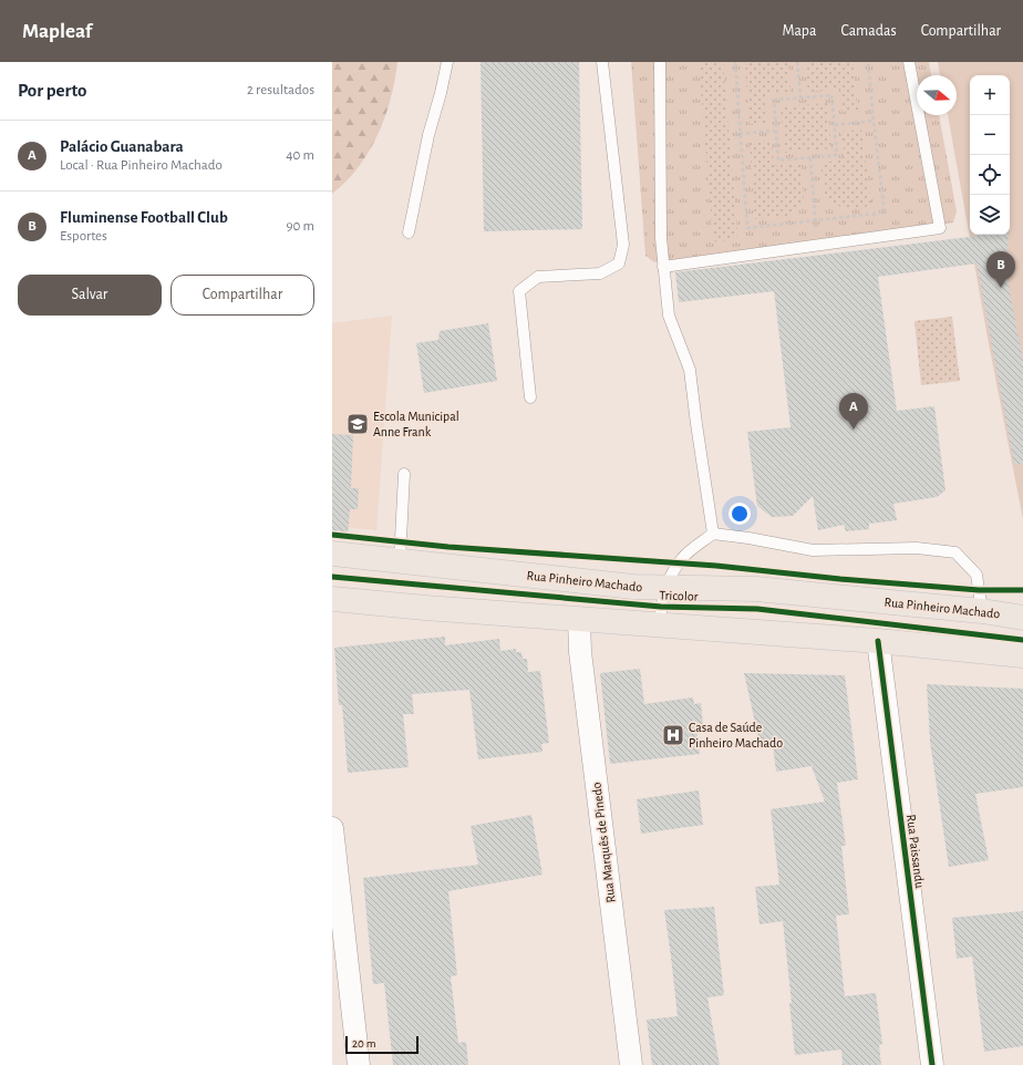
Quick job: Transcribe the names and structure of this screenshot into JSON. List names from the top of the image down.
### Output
{
  "streets": {
    "main road": ["Rua Pinheiro Machado"],
    "street": ["Rua Marquês de Pinedo", "Rua Paissandu"],
    "cycle path": ["Tricolor"]
  },
  "places": {
    "school or university": ["Escola Municipal Anne Frank"],
    "hospital": ["Casa de Saúde Pinheiro Machado"]
  },
  "scale_bar": "20 m",
  "north": "right",
  "page": {
    "header": "Mapleaf",
    "nav": ["Mapa", "Camadas", "Compartilhar"],
    "heading": ["Por perto", "2 resultados"],
    "map_buttons": ["+", "−"],
    "list": [
      {
        "mark": "A",
        "name": "Palácio Guanabara",
        "note": "Local · Rua Pinheiro Machado",
        "value": "40 m"
      },
      {
        "mark": "B",
        "name": "Fluminense Football Club",
        "note": "Esportes",
        "value": "90 m"
      }
    ],
    "pins": ["B", "A"],
    "buttons": ["Salvar", "Compartilhar"],
    "scale": "20 m"
  }
}
